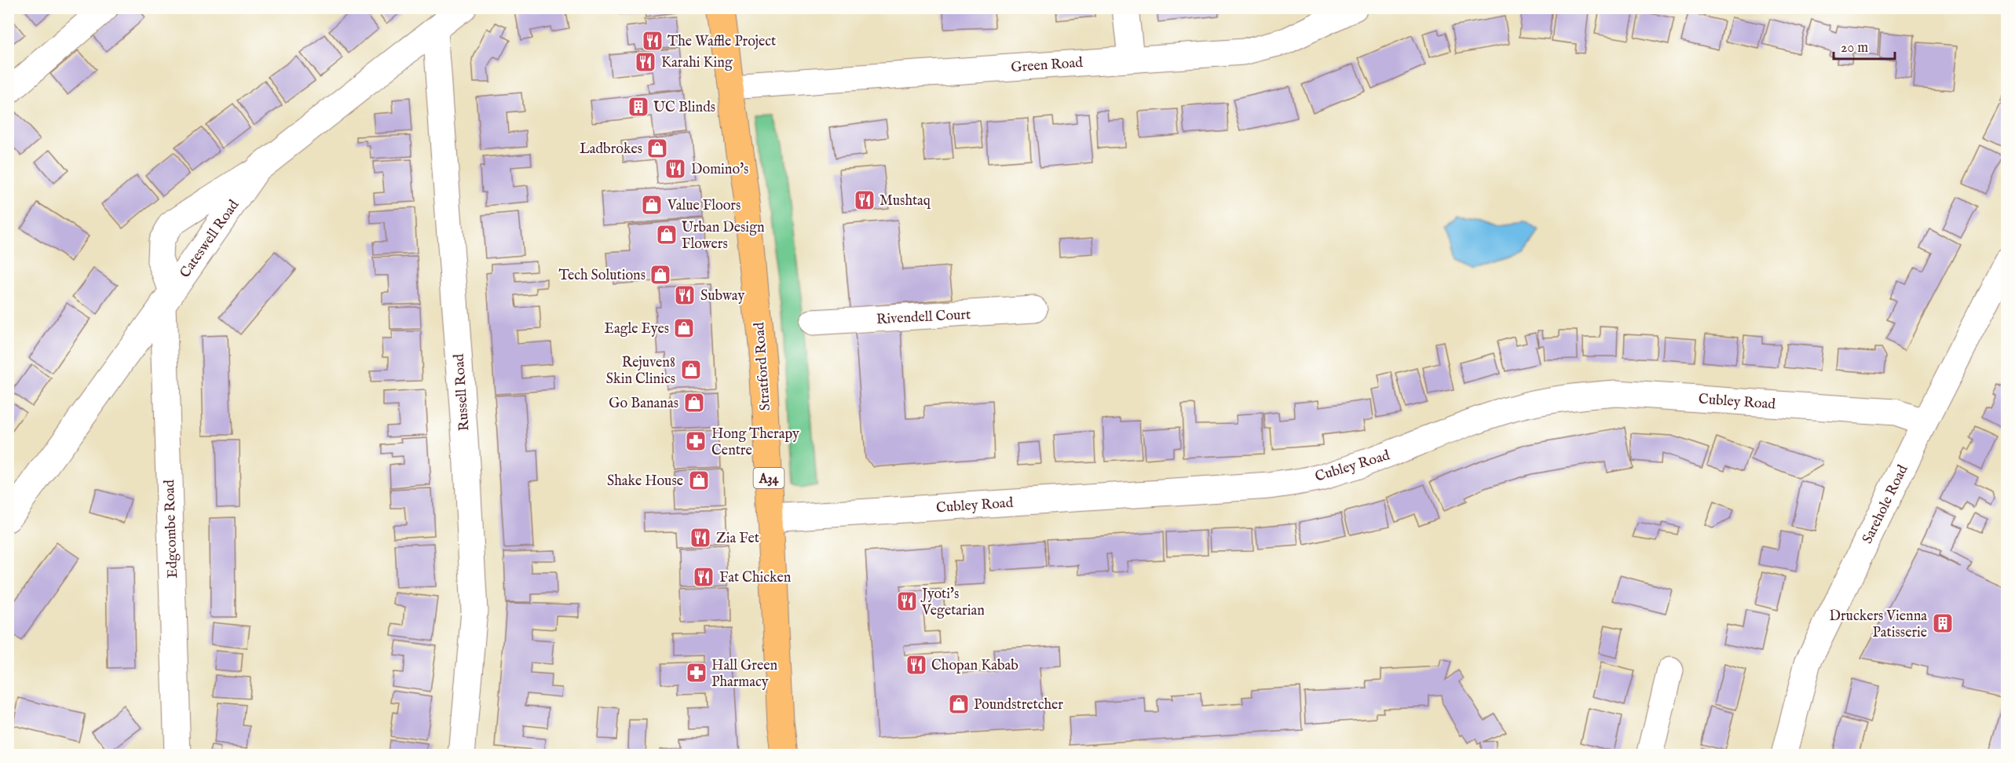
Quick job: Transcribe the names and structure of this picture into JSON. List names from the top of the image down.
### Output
{
  "streets": {
    "highway": ["Stratford Road", "A34"],
    "street": [
      "Green Road",
      "Cateswell Road",
      "Rivendell Court",
      "Russell Road",
      "Cubley Road",
      "Sarehole Road",
      "Edgcombe Road"
    ]
  },
  "crossings": [
    ["Green Road", "Stratford Road"],
    ["Cateswell Road", "Russell Road"],
    ["Cateswell Road", "Edgcombe Road"],
    ["Stratford Road", "Cubley Road"],
    ["Cubley Road", "Sarehole Road"]
  ],
  "places": {
    "restaurant": [
      "The Waffle Project",
      "Karahi King",
      "Domino's",
      "Mushtaq",
      "Subway",
      "Zia Fet",
      "Fat Chicken",
      "Jyoti's Vegetarian",
      "Chopan Kabab"
    ],
    "building": ["UC Blinds", "Druckers Vienna Patisserie"],
    "shop": [
      "Ladbrokes",
      "Value Floors",
      "Urban Design Flowers",
      "Tech Solutions",
      "Eagle Eyes",
      "Rejuven8 Skin Clinics",
      "Go Bananas",
      "Shake House",
      "Poundstretcher"
    ],
    "pharmacy": ["Hong Therapy Centre", "Hall Green Pharmacy"]
  },
  "scale_bar": "20 m"
}
